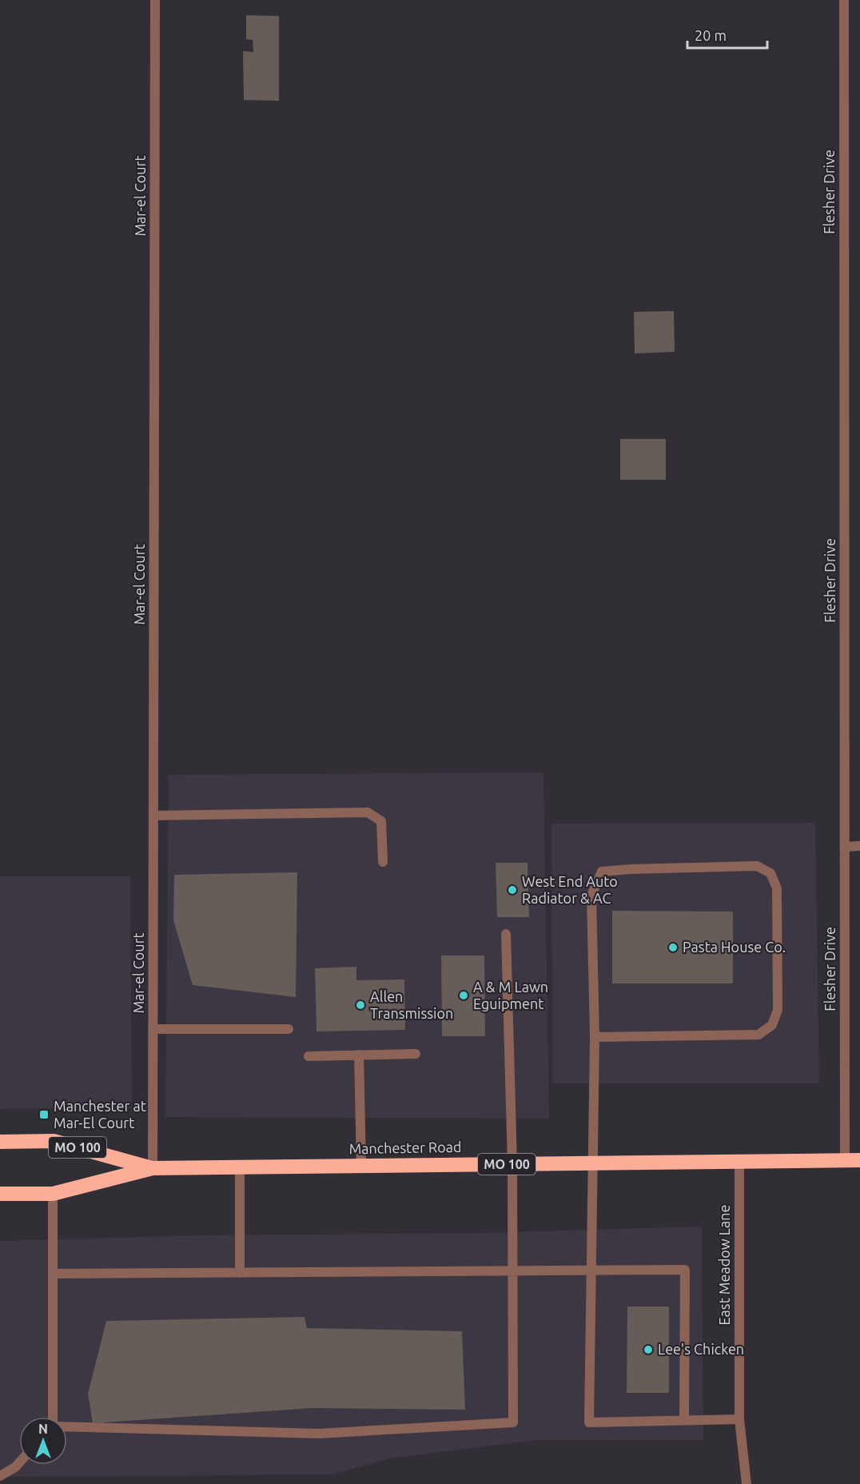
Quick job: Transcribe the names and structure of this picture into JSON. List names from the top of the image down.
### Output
{
  "streets": {
    "highway": ["MO 100", "Manchester Road"],
    "street": ["Flesher Drive", "Mar-el Court", "East Meadow Lane"]
  },
  "crossings": [
    ["Flesher Drive", "Manchester Road"],
    ["Mar-el Court", "Manchester Road"],
    ["Manchester Road", "East Meadow Lane"]
  ],
  "places": {
    "other": [
      "West End Auto Radiator & AC",
      "Pasta House Co.",
      "A & M Lawn Eguipment",
      "Allen Transmission",
      "Lee's Chicken"
    ],
    "transit": ["Manchester at Mar-El Court"]
  },
  "scale_bar": "20 m",
  "north": "top"
}
